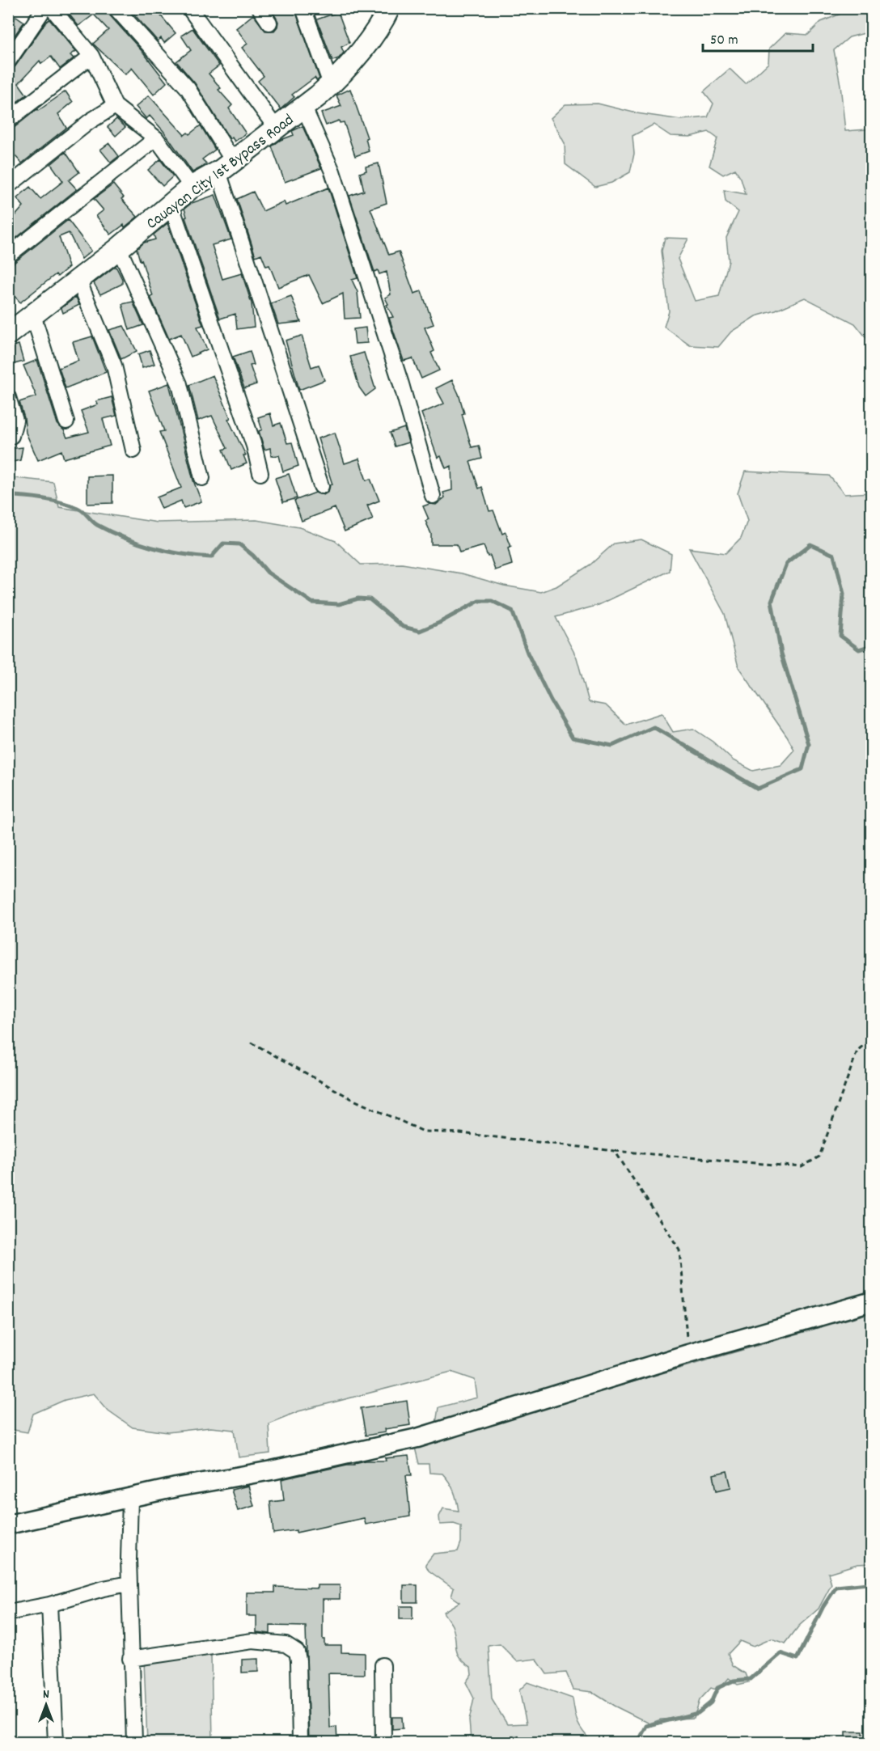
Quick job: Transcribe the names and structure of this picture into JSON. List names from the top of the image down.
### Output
{
  "streets": {
    "main road": ["Cauayan City 1st Bypass Road"]
  },
  "scale_bar": "50 m",
  "north": "top"
}
